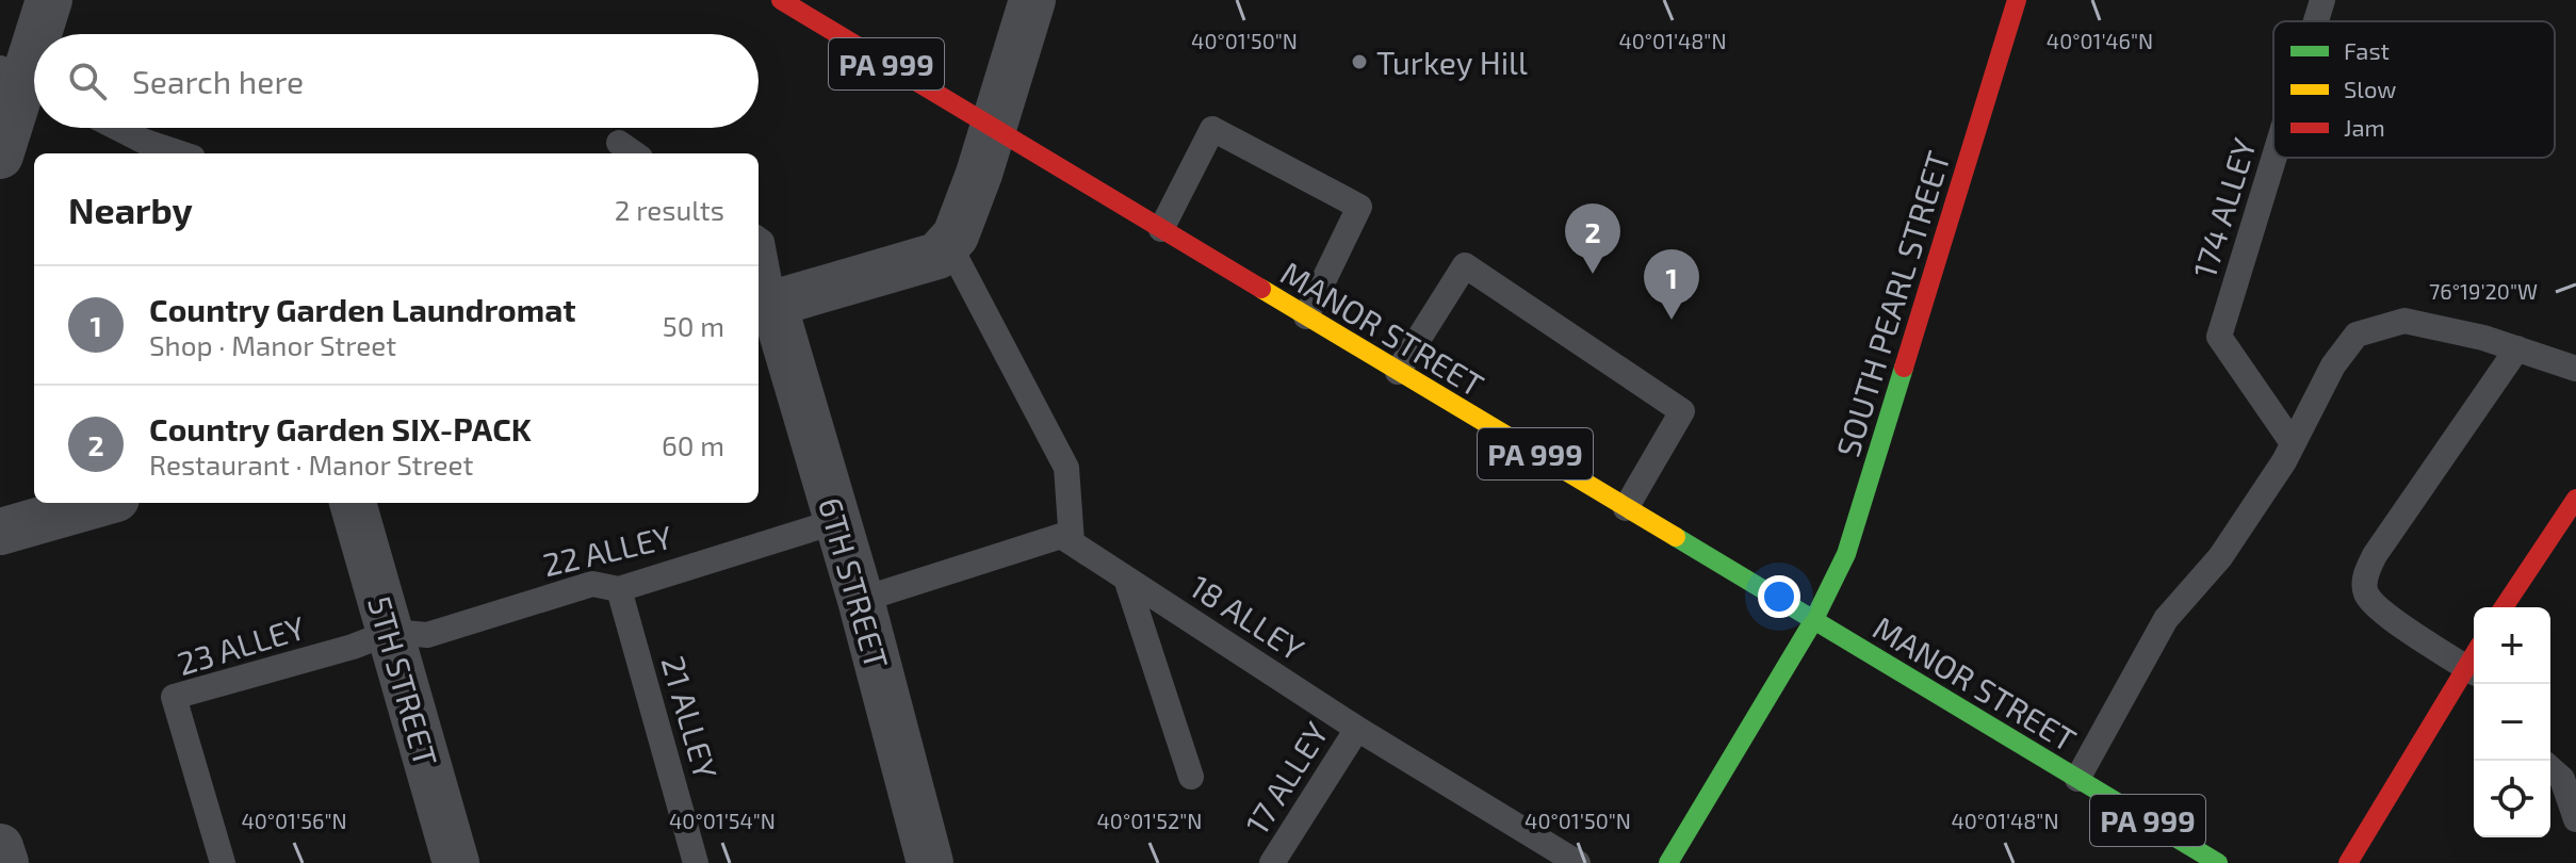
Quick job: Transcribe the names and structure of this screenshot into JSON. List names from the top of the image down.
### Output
{
  "streets": {
    "main road": ["PA 999", "SOUTH PEARL STREET", "MANOR STREET"],
    "street": ["6TH STREET", "5TH STREET"],
    "lane": [
      "174 ALLEY",
      "22 ALLEY",
      "18 ALLEY",
      "23 ALLEY",
      "21 ALLEY",
      "17 ALLEY"
    ]
  },
  "crossings": [
    ["SOUTH PEARL STREET", "MANOR STREET"],
    ["22 ALLEY", "6TH STREET"],
    ["22 ALLEY", "23 ALLEY"],
    ["22 ALLEY", "5TH STREET"],
    ["22 ALLEY", "21 ALLEY"],
    ["18 ALLEY", "17 ALLEY"],
    ["23 ALLEY", "5TH STREET"]
  ],
  "places": ["Turkey Hill"],
  "legend": ["Fast", "Slow", "Jam"],
  "page": {
    "search": "Search here",
    "heading": ["Nearby", "2 results"],
    "pins": ["2", "1"],
    "list": [
      {
        "mark": "1",
        "name": "Country Garden Laundromat",
        "note": "Shop · Manor Street",
        "value": "50 m"
      },
      {
        "mark": "2",
        "name": "Country Garden SIX-PACK",
        "note": "Restaurant · Manor Street",
        "value": "60 m"
      }
    ],
    "map_buttons": ["+", "−"]
  },
  "coordinates": [
    "40°01'50\"N",
    "40°01'48\"N",
    "40°01'46\"N",
    "76°19'20\"W",
    "40°01'56\"N",
    "40°01'54\"N",
    "40°01'52\"N"
  ]
}
